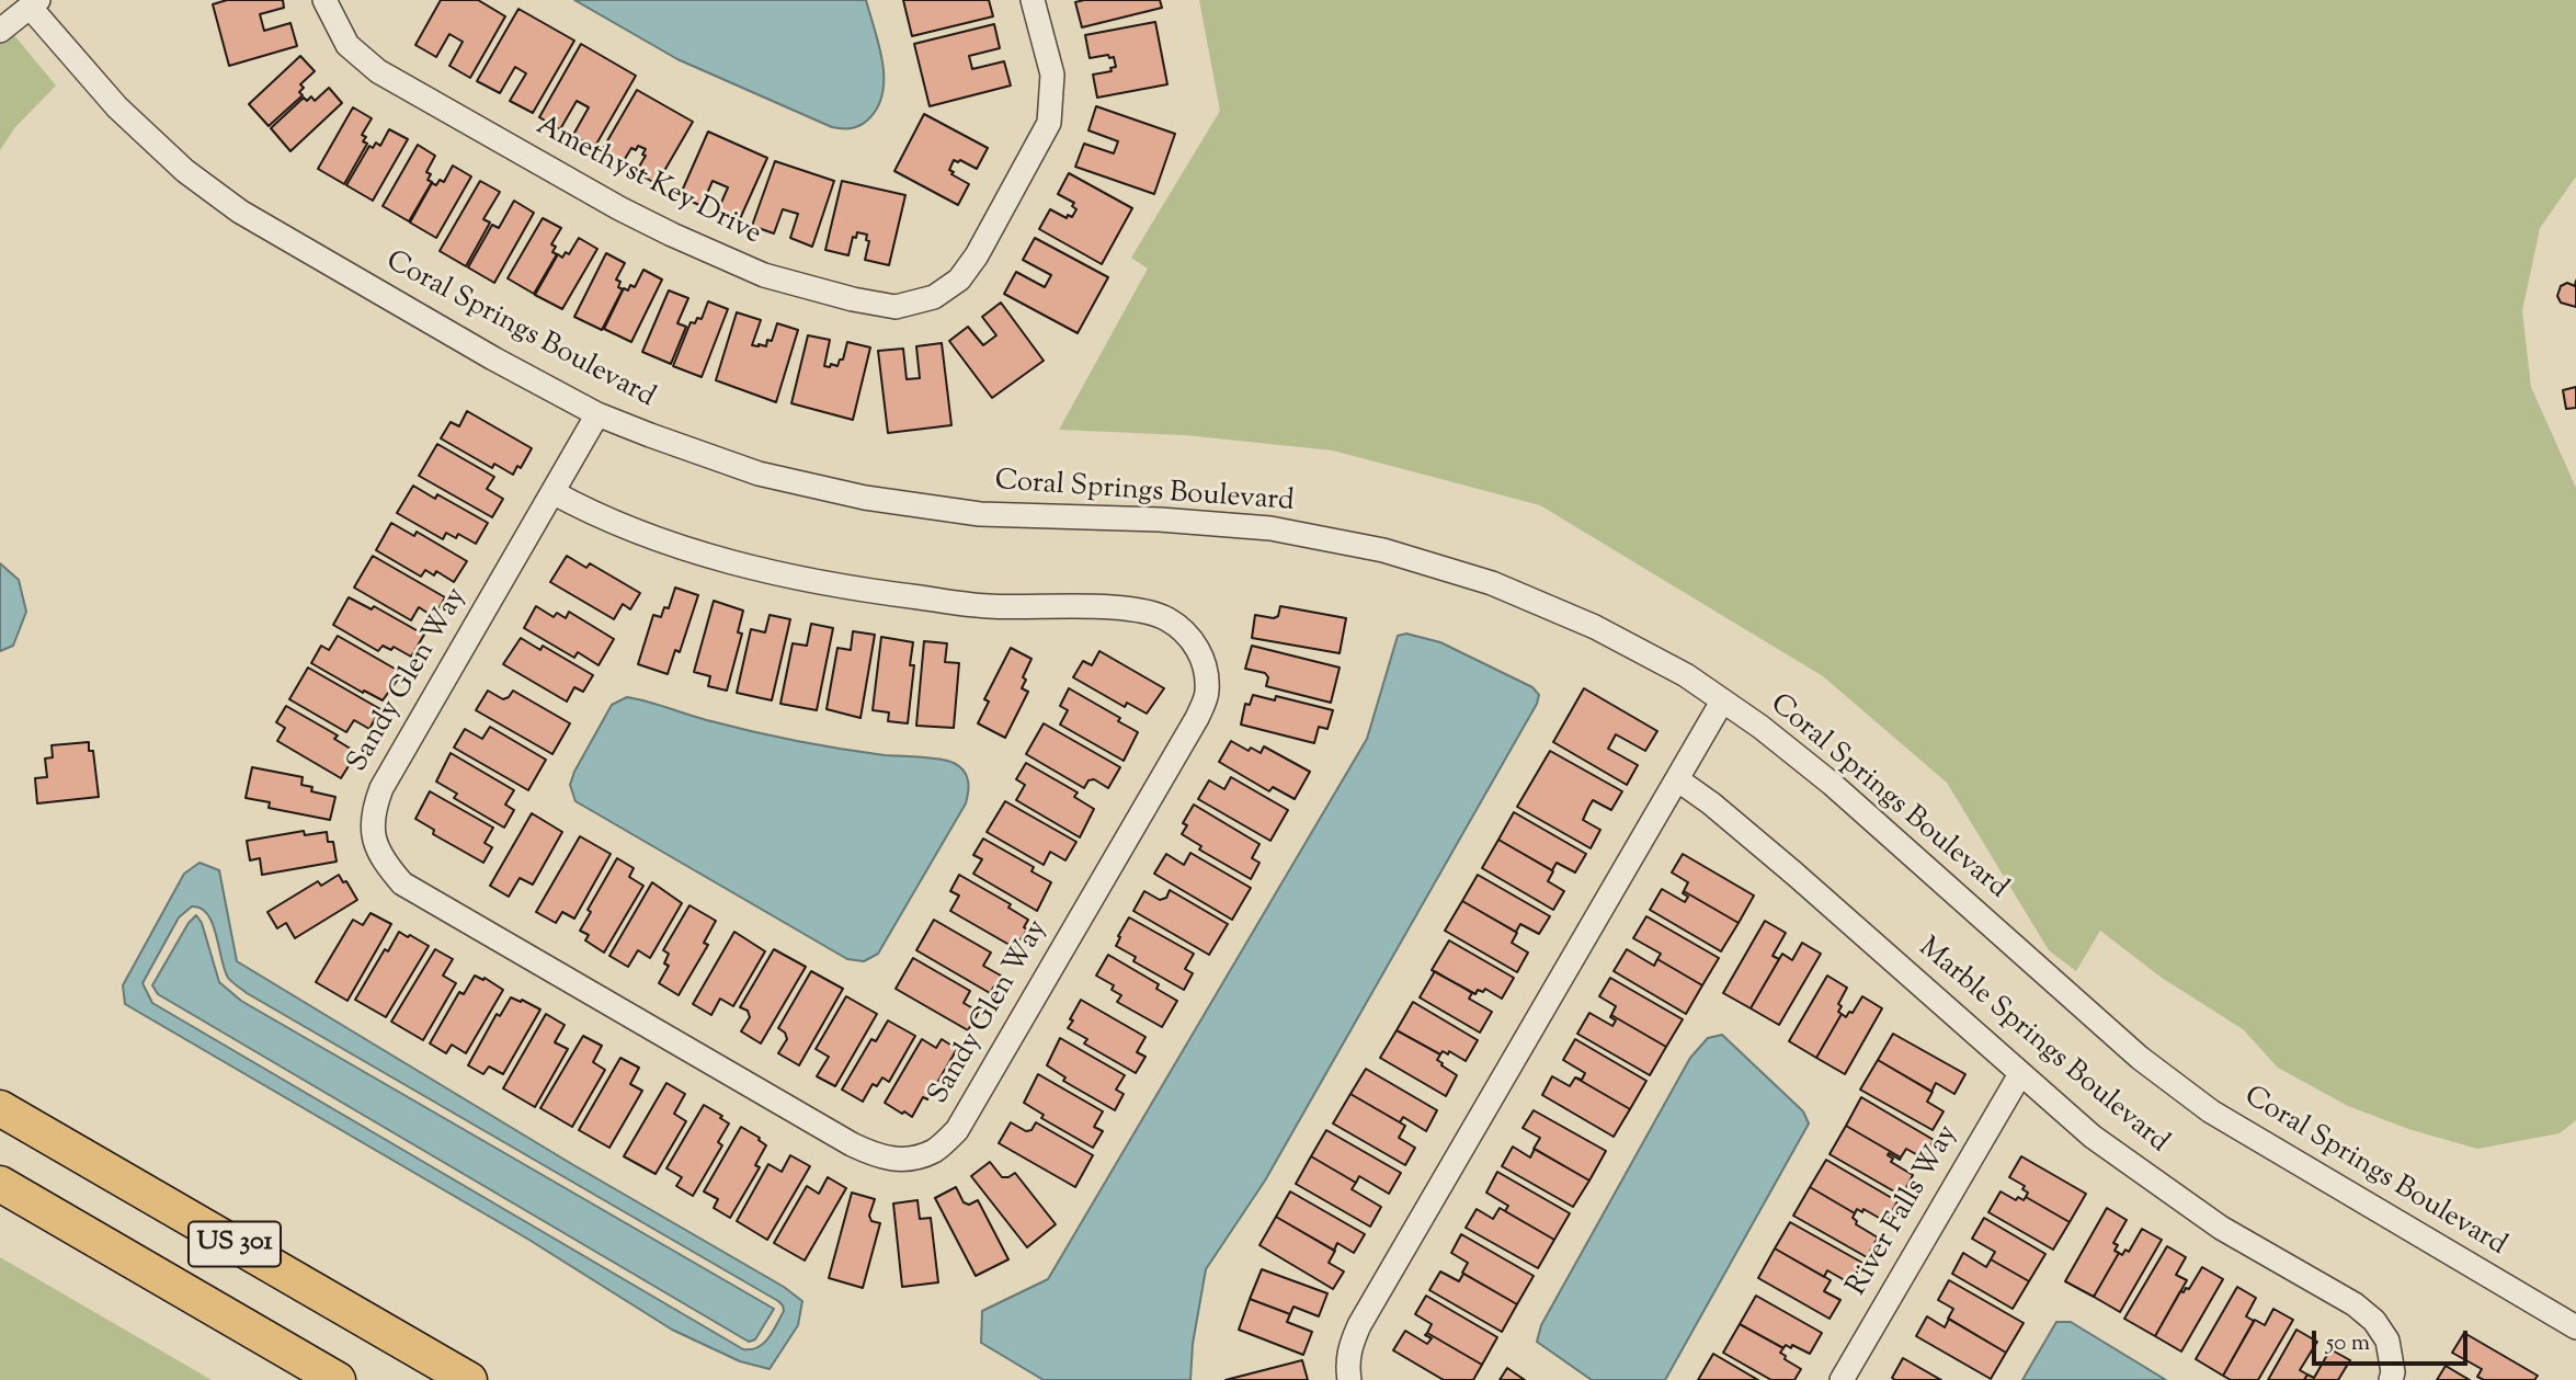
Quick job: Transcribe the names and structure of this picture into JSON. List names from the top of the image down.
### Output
{
  "streets": {
    "main road": ["US 301"],
    "street": [
      "Amethyst Key Drive",
      "Coral Springs Boulevard",
      "Sandy Glen Way",
      "Marble Springs Boulevard",
      "River Falls Way"
    ]
  },
  "crossings": [
    ["Coral Springs Boulevard", "Sandy Glen Way"],
    ["Marble Springs Boulevard", "River Falls Way"]
  ],
  "scale_bar": "50 m"
}
